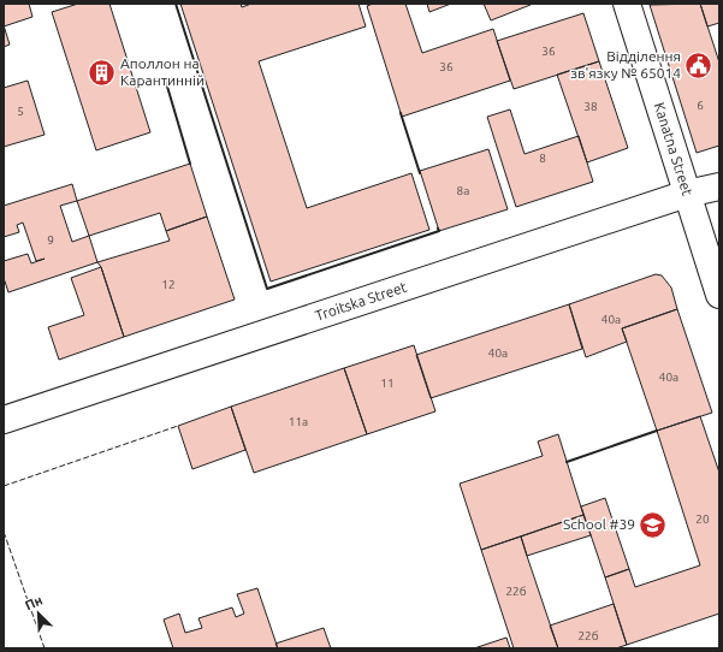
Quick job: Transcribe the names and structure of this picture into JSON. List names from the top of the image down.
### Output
{
  "streets": {
    "street": ["Kanatna Street", "Troitska Street"]
  },
  "crossings": [
    ["Kanatna Street", "Troitska Street"]
  ],
  "places": {
    "public building": ["Відділення зв'язку № 65014"],
    "building": ["Аполлон на Карантинній"],
    "school or university": ["School #39"]
  },
  "house_numbers": [
    "36",
    "36",
    "6",
    "38",
    "5",
    "8",
    "8а",
    "9",
    "12",
    "40а",
    "40а",
    "40а",
    "11",
    "11а",
    "20",
    "22б",
    "22б"
  ],
  "north": "top left"
}
